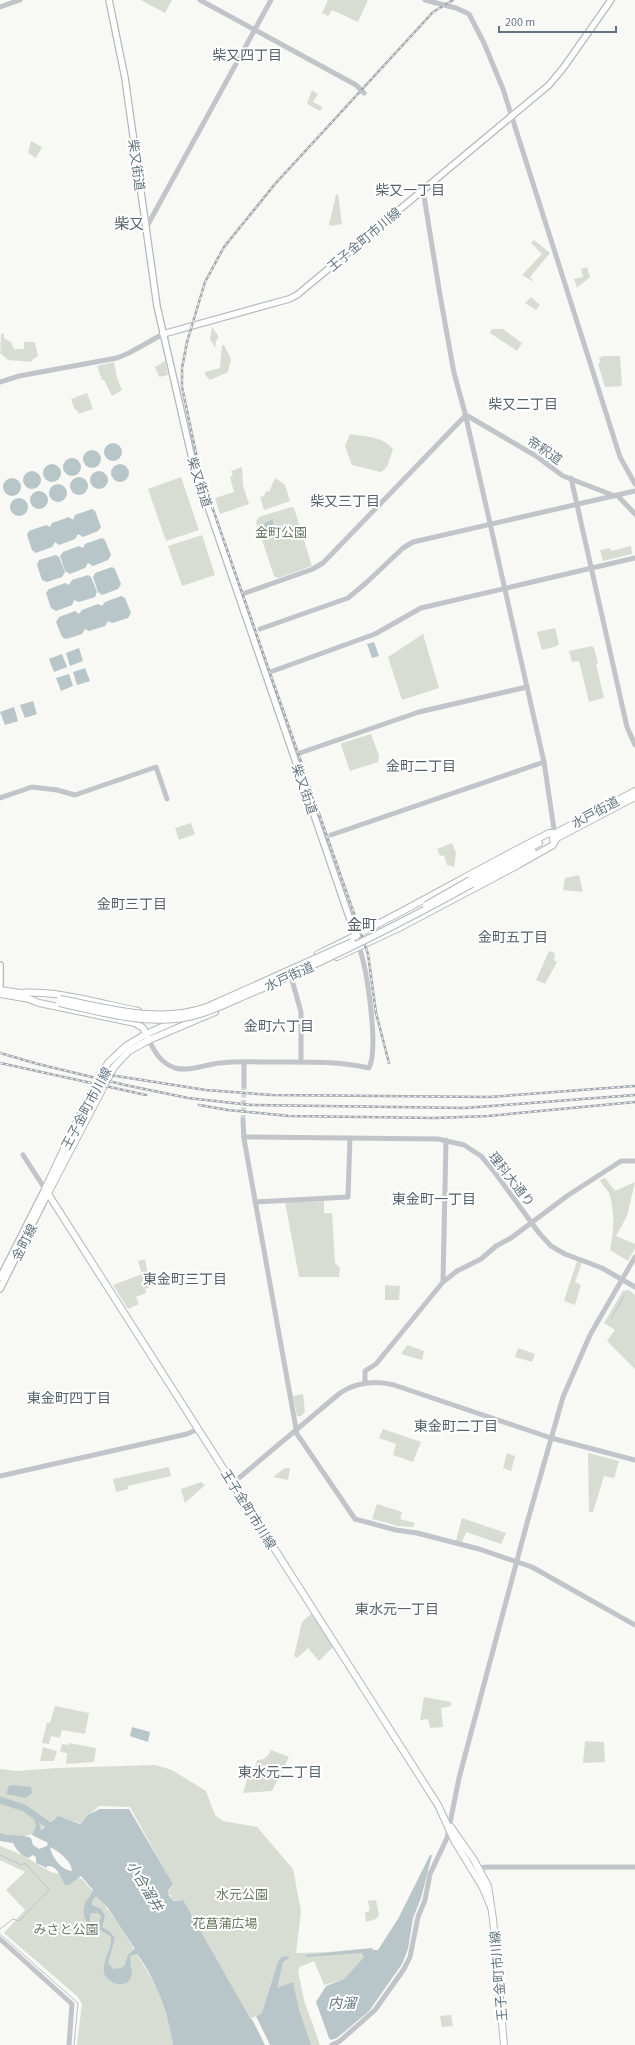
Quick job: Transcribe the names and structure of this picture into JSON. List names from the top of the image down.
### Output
{
  "streets": {
    "main road": [
      "柴又街道",
      "王子金町市川線",
      "水戸街道",
      "金町線"
    ],
    "street": ["帝釈道", "理科大通り"]
  },
  "crossings": [
    ["柴又街道", "王子金町市川線"],
    ["柴又街道", "水戸街道"],
    ["王子金町市川線", "水戸街道"],
    ["王子金町市川線", "金町線"]
  ],
  "districts": [
    "柴又四丁目",
    "柴又一丁目",
    "柴又",
    "柴又二丁目",
    "柴又三丁目",
    "金町二丁目",
    "金町三丁目",
    "金町",
    "金町五丁目",
    "金町六丁目",
    "東金町一丁目",
    "東金町三丁目",
    "東金町四丁目",
    "東金町二丁目",
    "東水元一丁目",
    "東水元二丁目"
  ],
  "water": ["小合溜井", "内溜"],
  "parks": [
    "金町公園",
    "水元公園",
    "花菖蒲広場",
    "みさと公園"
  ],
  "scale_bar": "200 m"
}
